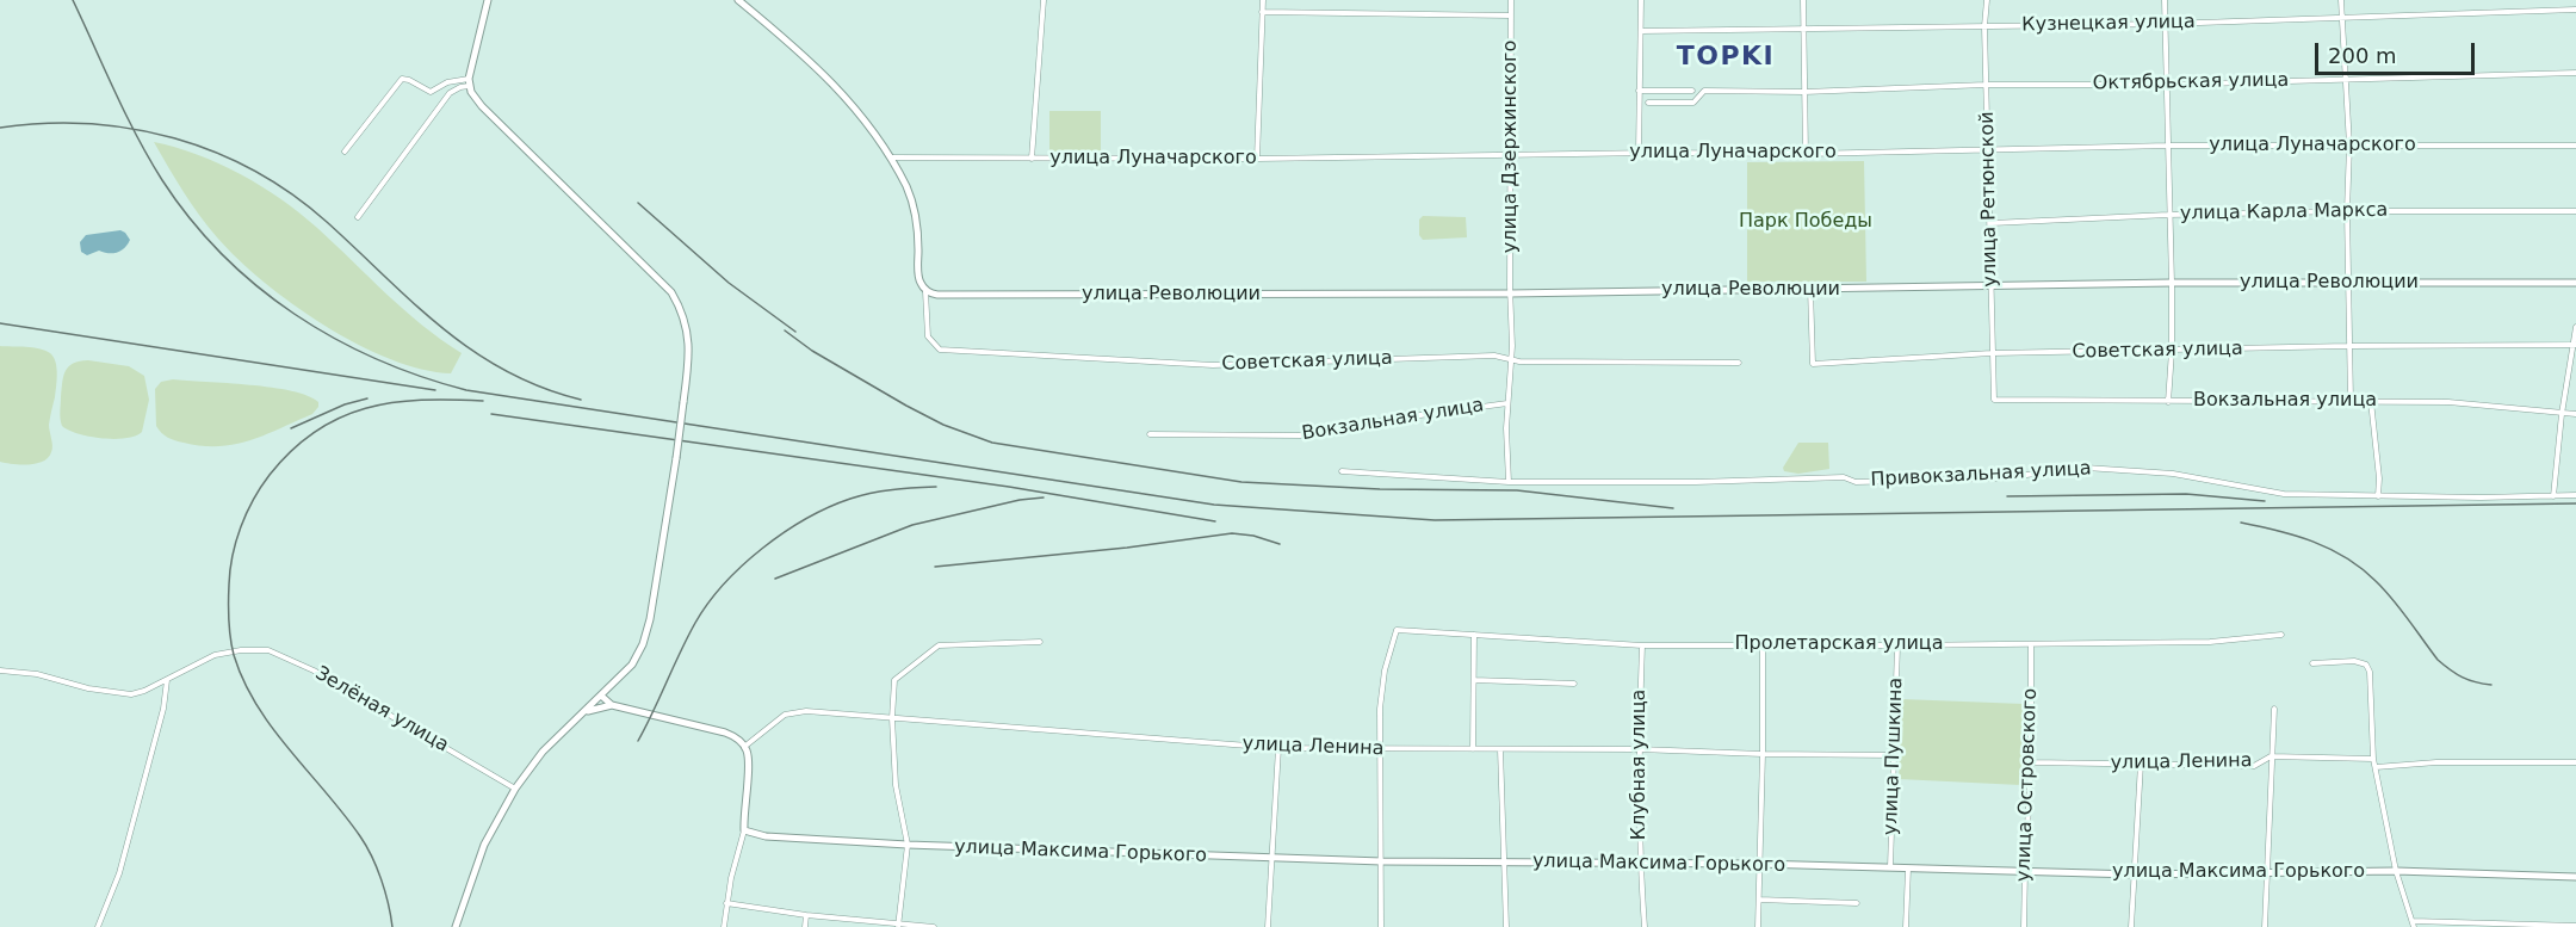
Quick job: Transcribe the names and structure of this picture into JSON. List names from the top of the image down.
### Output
{
  "streets": {
    "street": [
      "Кузнецкая улица",
      "Октябрьская улица",
      "улица Луначарского",
      "улица Дзержинского",
      "улица Ретюнской",
      "улица Карла Маркса",
      "улица Революции",
      "Советская улица",
      "Вокзальная улица",
      "Привокзальная улица",
      "Пролетарская улица",
      "Зелёная улица",
      "улица Ленина",
      "улица Пушкина",
      "Клубная улица",
      "улица Островского",
      "улица Максима Горького"
    ]
  },
  "crossings": [
    ["Кузнецкая улица", "улица Ретюнской"],
    ["Октябрьская улица", "улица Ретюнской"],
    ["улица Луначарского", "улица Дзержинского"],
    ["улица Луначарского", "улица Ретюнской"],
    ["улица Дзержинского", "улица Революции"],
    ["улица Дзержинского", "Советская улица"],
    ["улица Дзержинского", "Вокзальная улица"],
    ["улица Дзержинского", "Привокзальная улица"],
    ["улица Ретюнской", "улица Карла Маркса"],
    ["улица Ретюнской", "улица Революции"],
    ["улица Ретюнской", "Советская улица"],
    ["улица Ретюнской", "Вокзальная улица"],
    ["улица Революции", "Советская улица"],
    ["Пролетарская улица", "улица Ленина"],
    ["Пролетарская улица", "улица Пушкина"],
    ["Пролетарская улица", "Клубная улица"],
    ["Пролетарская улица", "улица Островского"],
    ["улица Ленина", "улица Пушкина"],
    ["улица Ленина", "Клубная улица"],
    ["улица Ленина", "улица Островского"],
    ["улица Пушкина", "улица Максима Горького"],
    ["Клубная улица", "улица Максима Горького"],
    ["улица Островского", "улица Максима Горького"]
  ],
  "districts": ["TOPKI"],
  "parks": ["Парк Победы"],
  "scale_bar": "200 m"
}
